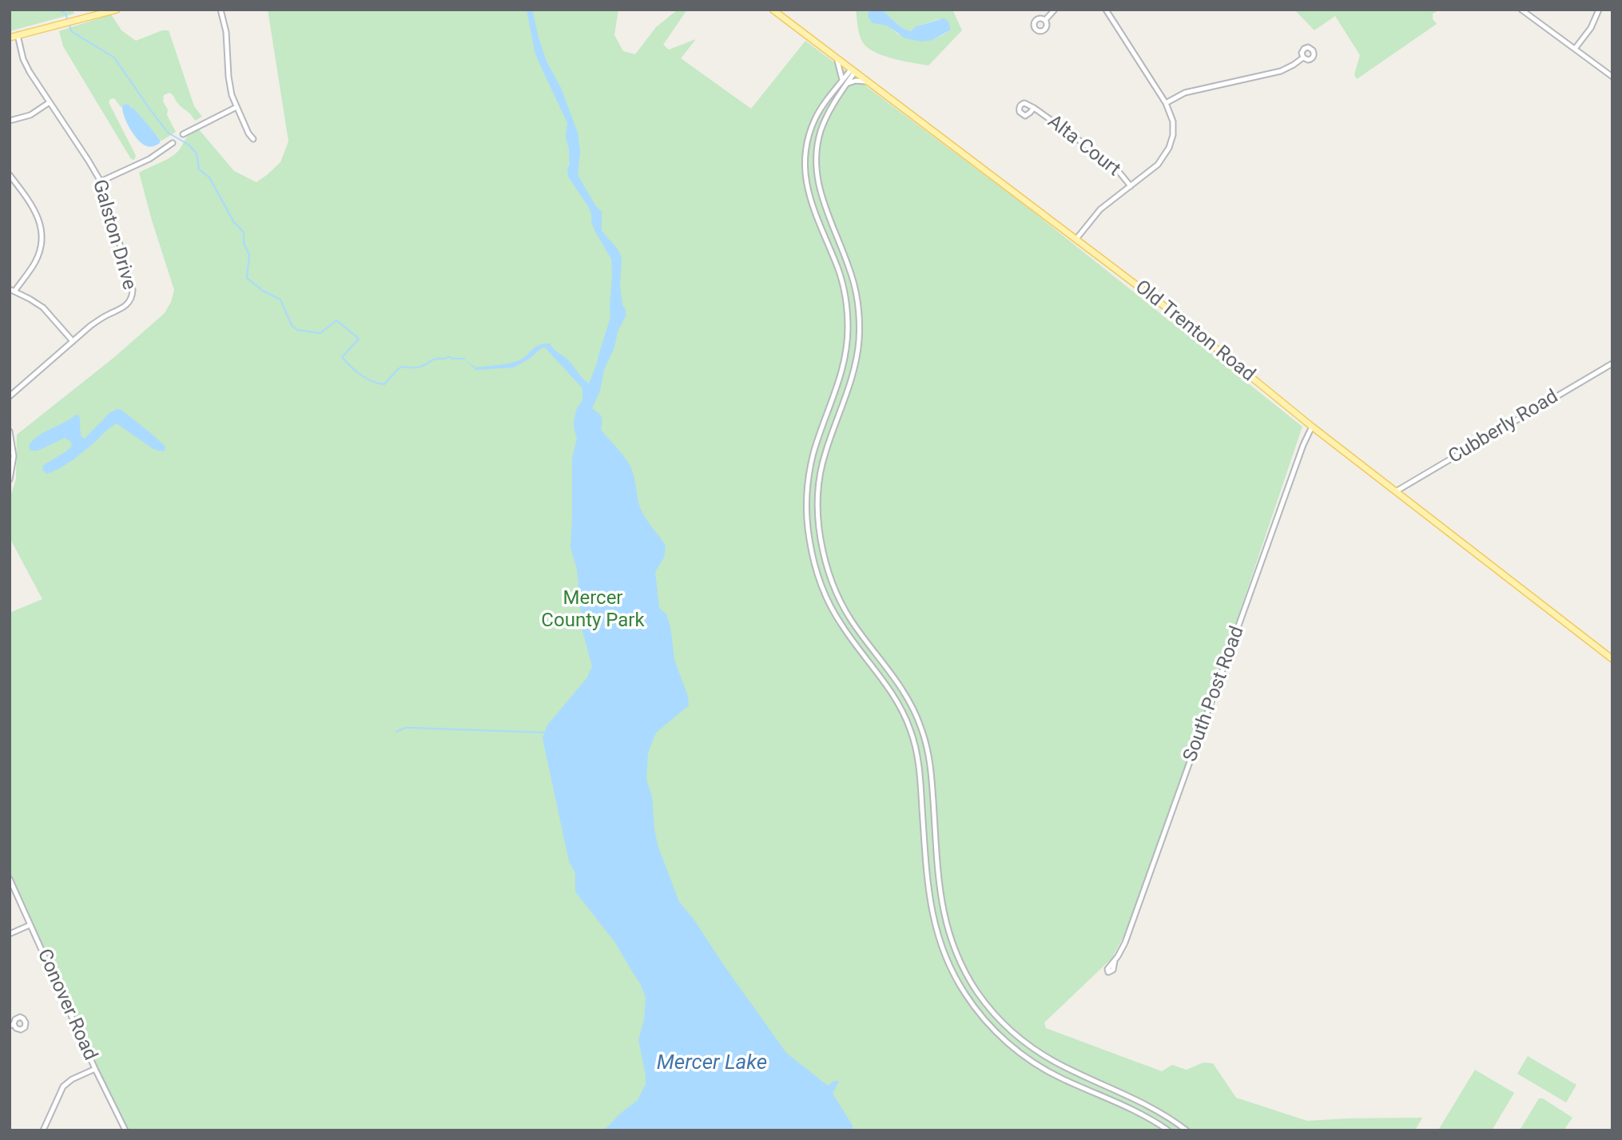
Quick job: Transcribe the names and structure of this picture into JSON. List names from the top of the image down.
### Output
{
  "streets": {
    "main road": ["Old Trenton Road"],
    "street": [
      "Alta Court",
      "Galston Drive",
      "Cubberly Road",
      "South Post Road",
      "Conover Road"
    ]
  },
  "crossings": [
    ["Old Trenton Road", "Cubberly Road"],
    ["Old Trenton Road", "South Post Road"]
  ],
  "water": ["Mercer Lake"],
  "parks": ["Mercer County Park"]
}
